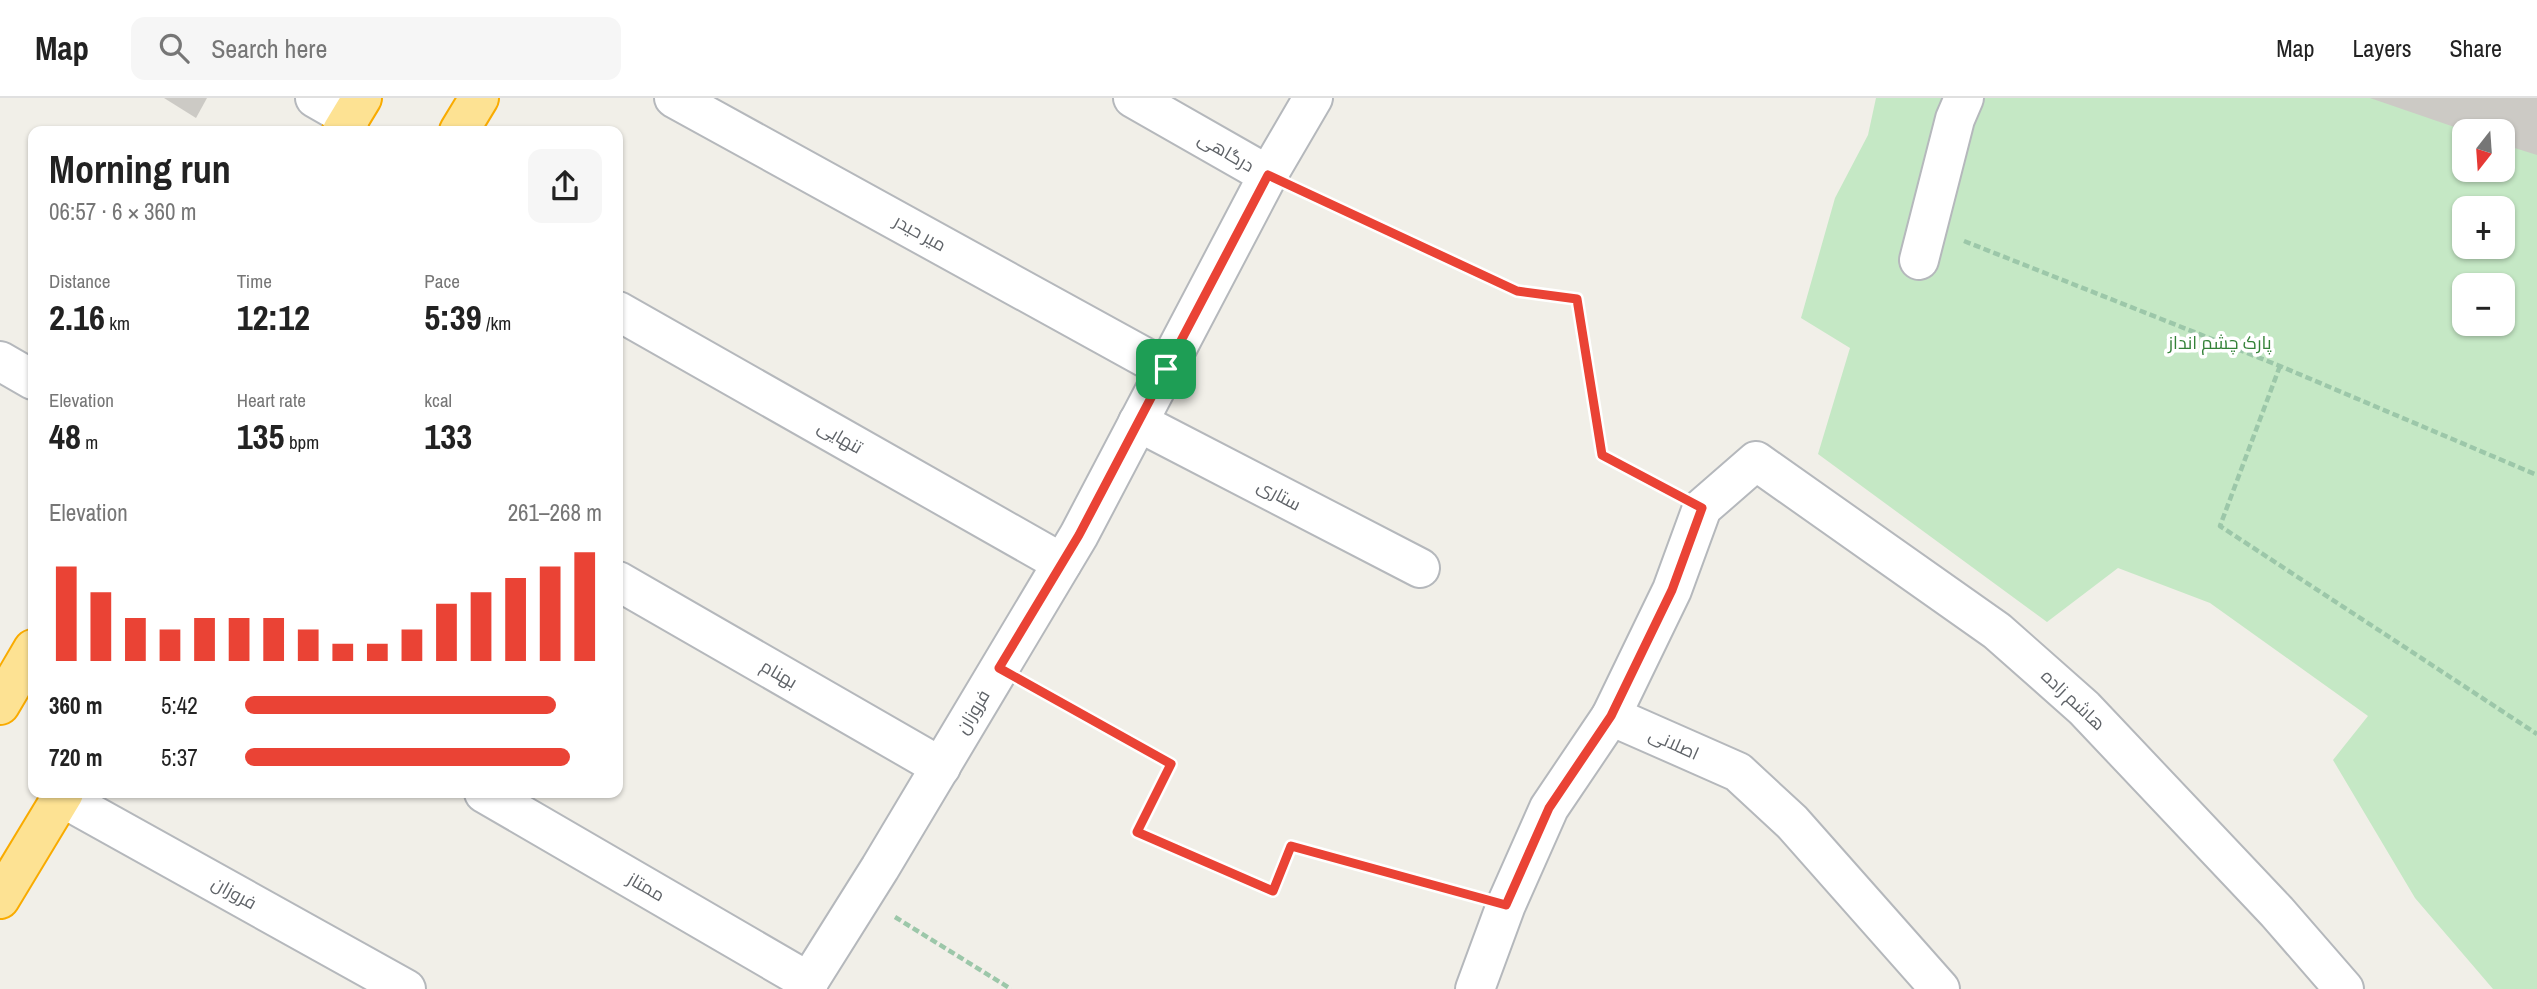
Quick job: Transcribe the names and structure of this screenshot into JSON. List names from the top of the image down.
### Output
{
  "streets": {
    "street": [
      "درگاهی",
      "میر حیدر",
      "تنهایی",
      "ستاری",
      "بهنام",
      "هاشم زاده",
      "فروزان",
      "اصلانی",
      "ممتاز"
    ]
  },
  "crossings": [
    ["درگاهی", "هاشم زاده"],
    ["درگاهی", "فروزان"],
    ["میر حیدر", "فروزان"],
    ["تنهایی", "فروزان"],
    ["ستاری", "فروزان"],
    ["بهنام", "فروزان"],
    ["فروزان", "ممتاز"]
  ],
  "parks": ["پارک چشم انداز"],
  "north": "bottom",
  "page": {
    "header": "Map",
    "search": "Search here",
    "nav": ["Map", "Layers", "Share"],
    "map_buttons": ["+", "−"],
    "heading": ["Morning run", "06:57 · 6 × 360 m"],
    "stats": [
      ["Distance", "2.16 km"],
      ["Time", "12:12"],
      ["Pace", "5:39 /km"],
      ["Elevation", "48 m"],
      ["Heart rate", "135 bpm"],
      ["kcal", "133"]
    ],
    "chart": ["Elevation", "261–268 m"],
    "list": [
      {
        "name": "360 m",
        "note": "5:42"
      },
      {
        "name": "720 m",
        "note": "5:37"
      }
    ]
  }
}
